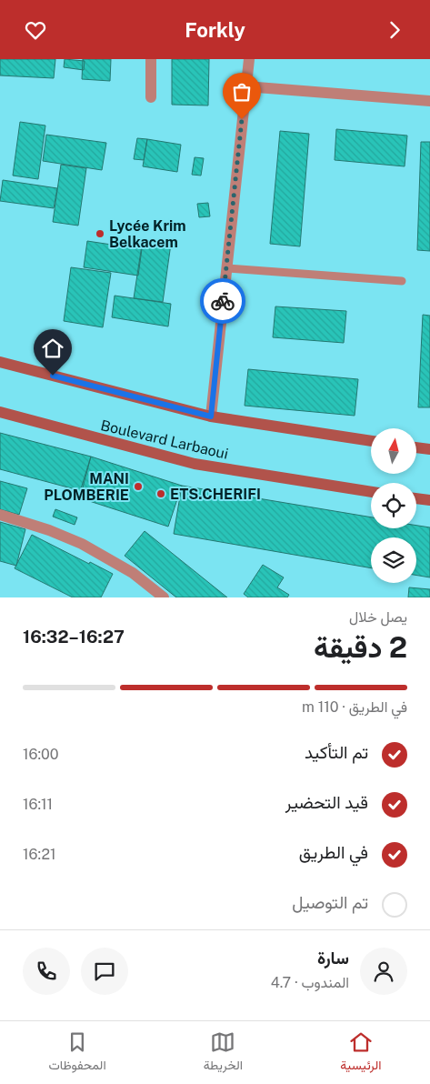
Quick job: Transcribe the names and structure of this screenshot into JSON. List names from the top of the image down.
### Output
{
  "streets": {
    "main road": ["Boulevard Larbaoui"]
  },
  "places": ["Lycée Krim Belkacem", "MANI PLOMBERIE", "ETS.CHERIFI"],
  "north": "top",
  "page": {
    "header": "Forkly",
    "heading": ["2 دقيقة", "يصل خلال", "16:27–16:32"],
    "panel": ["سارة", "المندوب · 4.7"],
    "bar": "في الطريق · 110 m",
    "list": [
      ["تم التأكيد", "16:00"],
      ["قيد التحضير", "16:11"],
      ["في الطريق", "16:21"],
      "تم التوصيل"
    ],
    "tabs": ["الرئيسية", "الخريطة", "المحفوظات"]
  }
}
